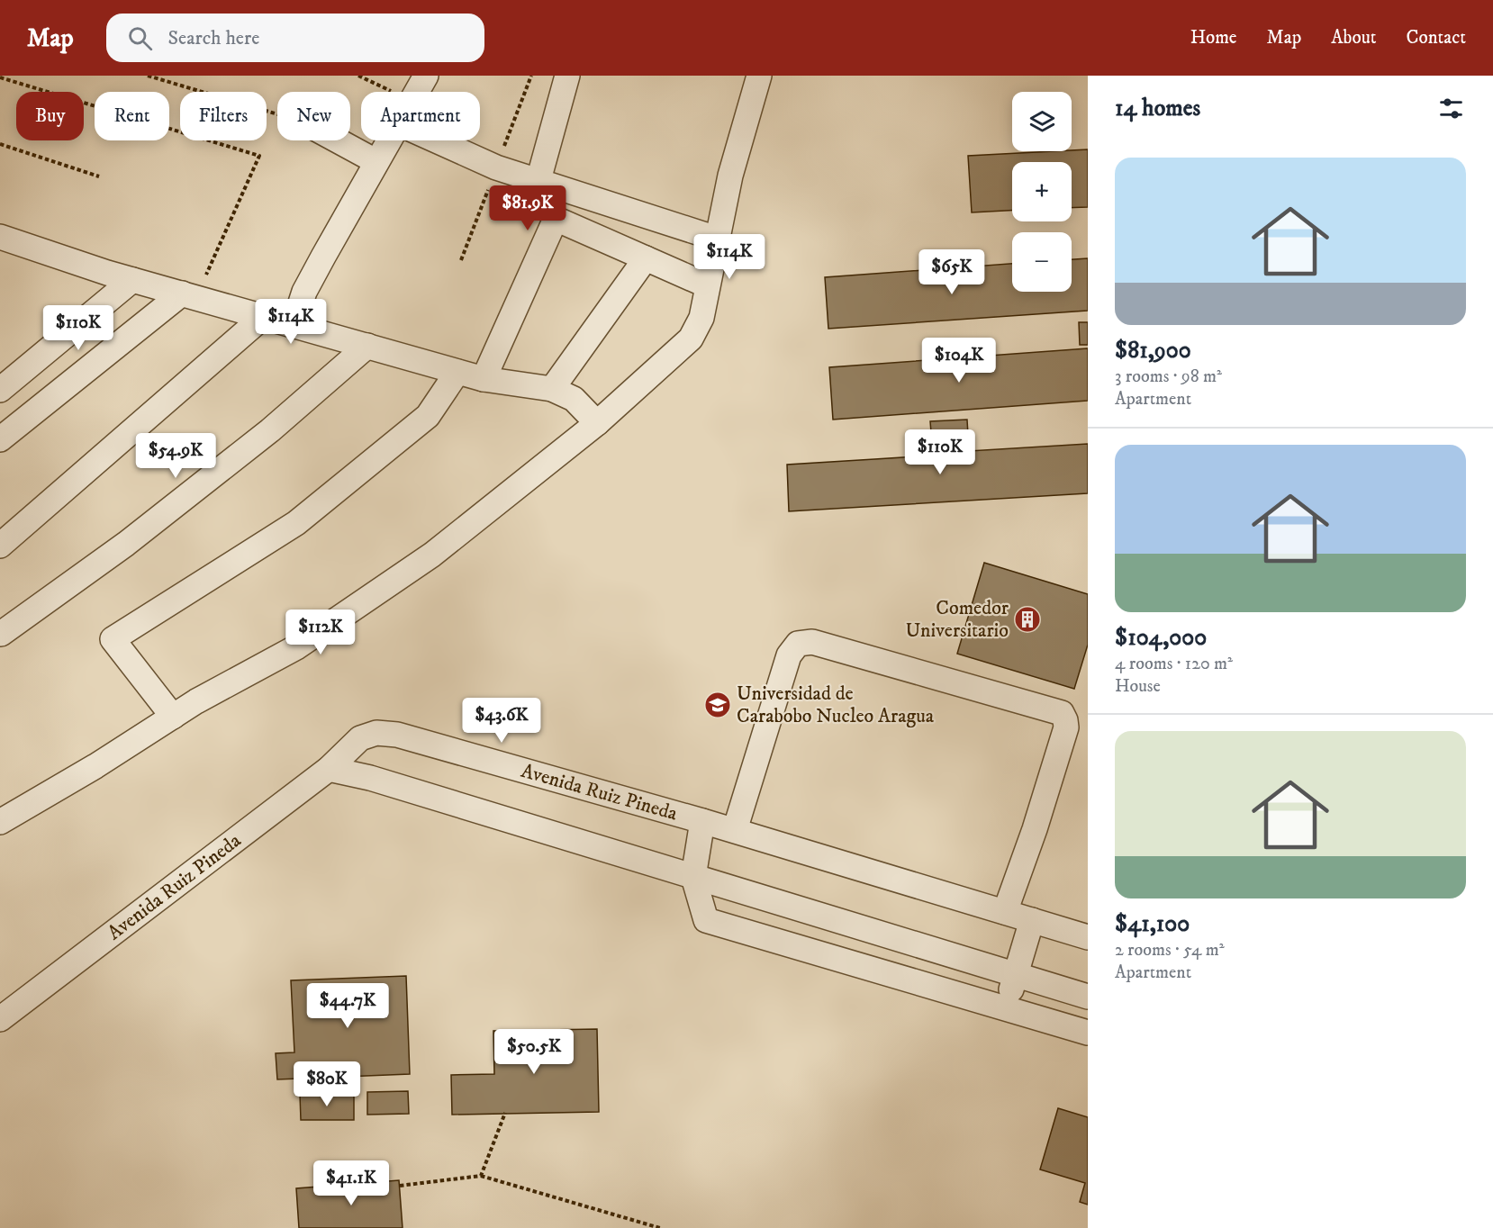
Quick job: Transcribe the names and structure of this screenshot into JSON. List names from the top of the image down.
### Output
{
  "streets": {
    "street": ["Avenida Ruiz Pineda"]
  },
  "places": {
    "building": ["Comedor Universitario"],
    "school or university": ["Universidad de Carabobo Nucleo Aragua"]
  },
  "page": {
    "header": "Map",
    "search": "Search here",
    "nav": [
      "Home",
      "Map",
      "About",
      "Contact"
    ],
    "heading": "14 homes",
    "map_buttons": ["+", "−"],
    "chip": [
      "Buy",
      "Rent",
      "Filters",
      "New",
      "Apartment"
    ],
    "list": [
      {
        "name": "$81,900",
        "note": "3 rooms · 98 m² · Apartment"
      },
      {
        "name": "$104,000",
        "note": "4 rooms · 120 m² · House"
      },
      {
        "name": "$41,100",
        "note": "2 rooms · 54 m² · Apartment"
      }
    ],
    "price": [
      "$81.9K",
      "$114K",
      "$65K",
      "$114K",
      "$110K",
      "$104K",
      "$110K",
      "$54.9K",
      "$112K",
      "$43.6K",
      "$44.7K",
      "$50.5K",
      "$80K",
      "$41.1K"
    ]
  }
}
